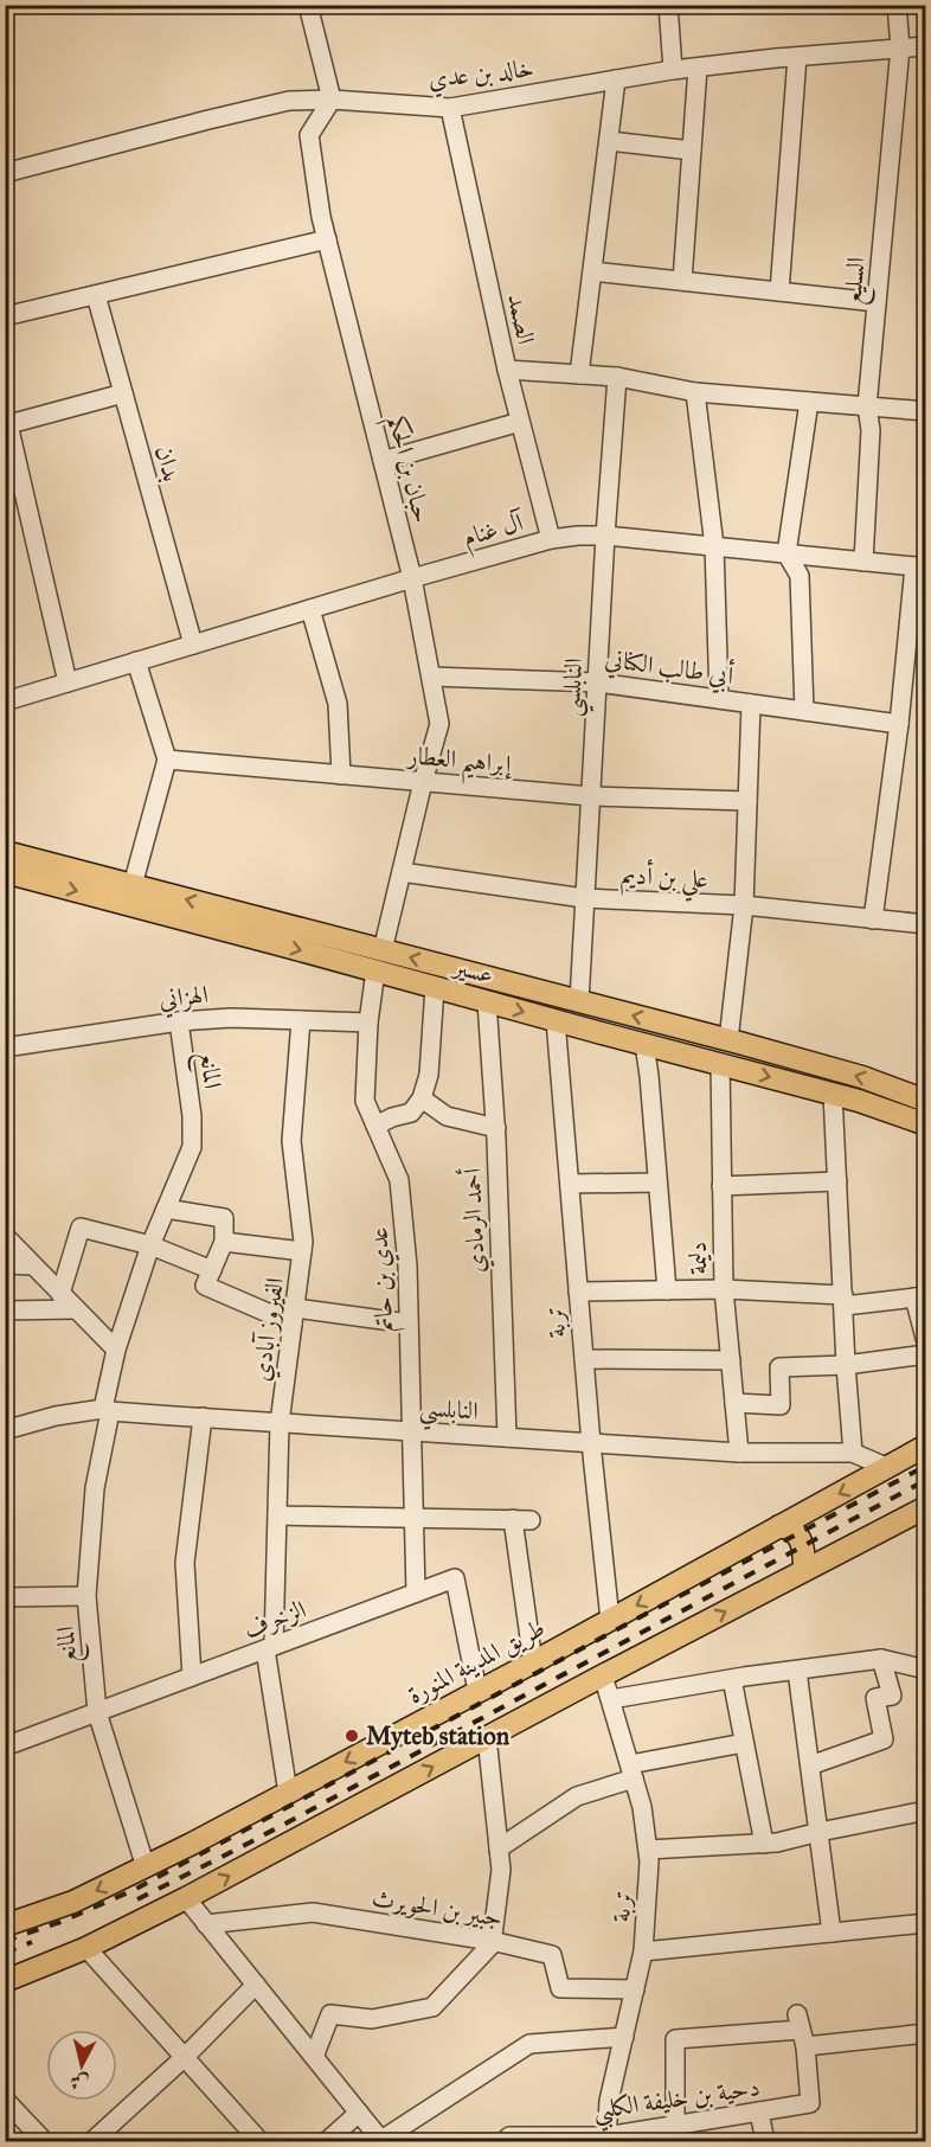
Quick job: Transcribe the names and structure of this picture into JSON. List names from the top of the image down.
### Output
{
  "streets": {
    "main road": ["عسير", "طريق المدينة المنورة"],
    "street": [
      "خالد بن عدي",
      "السليع",
      "الصمد",
      "بدان",
      "حبان بن الحكم",
      "آل غنام",
      "أبي طالب الكناني",
      "النابلسي",
      "إبراهيم العطار",
      "علي بن أديم",
      "الهزاني",
      "المانع",
      "أحمد الرمادي",
      "دليمة",
      "عدي بن حاتم",
      "تربة",
      "الفيروز آبادي",
      "الزخرف",
      "جبير بن الحويرث",
      "دحية بن خليفة الكلبي"
    ]
  },
  "crossings": [
    ["خالد بن عدي", "السليع"],
    ["خالد بن عدي", "الصمد"],
    ["خالد بن عدي", "حبان بن الحكم"],
    ["السليع", "آل غنام"],
    ["الصمد", "آل غنام"],
    ["بدان", "آل غنام"],
    ["حبان بن الحكم", "آل غنام"],
    ["حبان بن الحكم", "أبي طالب الكناني"],
    ["حبان بن الحكم", "إبراهيم العطار"],
    ["حبان بن الحكم", "علي بن أديم"],
    ["حبان بن الحكم", "عسير"],
    ["حبان بن الحكم", "عدي بن حاتم"],
    ["آل غنام", "النابلسي"],
    ["أبي طالب الكناني", "النابلسي"],
    ["النابلسي", "إبراهيم العطار"],
    ["النابلسي", "علي بن أديم"],
    ["النابلسي", "عسير"],
    ["النابلسي", "المانع"],
    ["النابلسي", "أحمد الرمادي"],
    ["النابلسي", "دليمة"],
    ["النابلسي", "عدي بن حاتم"],
    ["النابلسي", "تربة"],
    ["النابلسي", "الفيروز آبادي"],
    ["النابلسي", "طريق المدينة المنورة"],
    ["عسير", "أحمد الرمادي"],
    ["عسير", "دليمة"],
    ["عسير", "عدي بن حاتم"],
    ["عسير", "تربة"],
    ["الهزاني", "المانع"],
    ["الهزاني", "عدي بن حاتم"],
    ["الهزاني", "الفيروز آبادي"],
    ["المانع", "الزخرف"],
    ["المانع", "طريق المدينة المنورة"],
    ["عدي بن حاتم", "الزخرف"],
    ["تربة", "طريق المدينة المنورة"],
    ["تربة", "جبير بن الحويرث"],
    ["تربة", "دحية بن خليفة الكلبي"],
    ["الفيروز آبادي", "الزخرف"],
    ["الفيروز آبادي", "طريق المدينة المنورة"],
    ["الزخرف", "طريق المدينة المنورة"]
  ],
  "places": ["Myteb station"],
  "north": "bottom"
}
